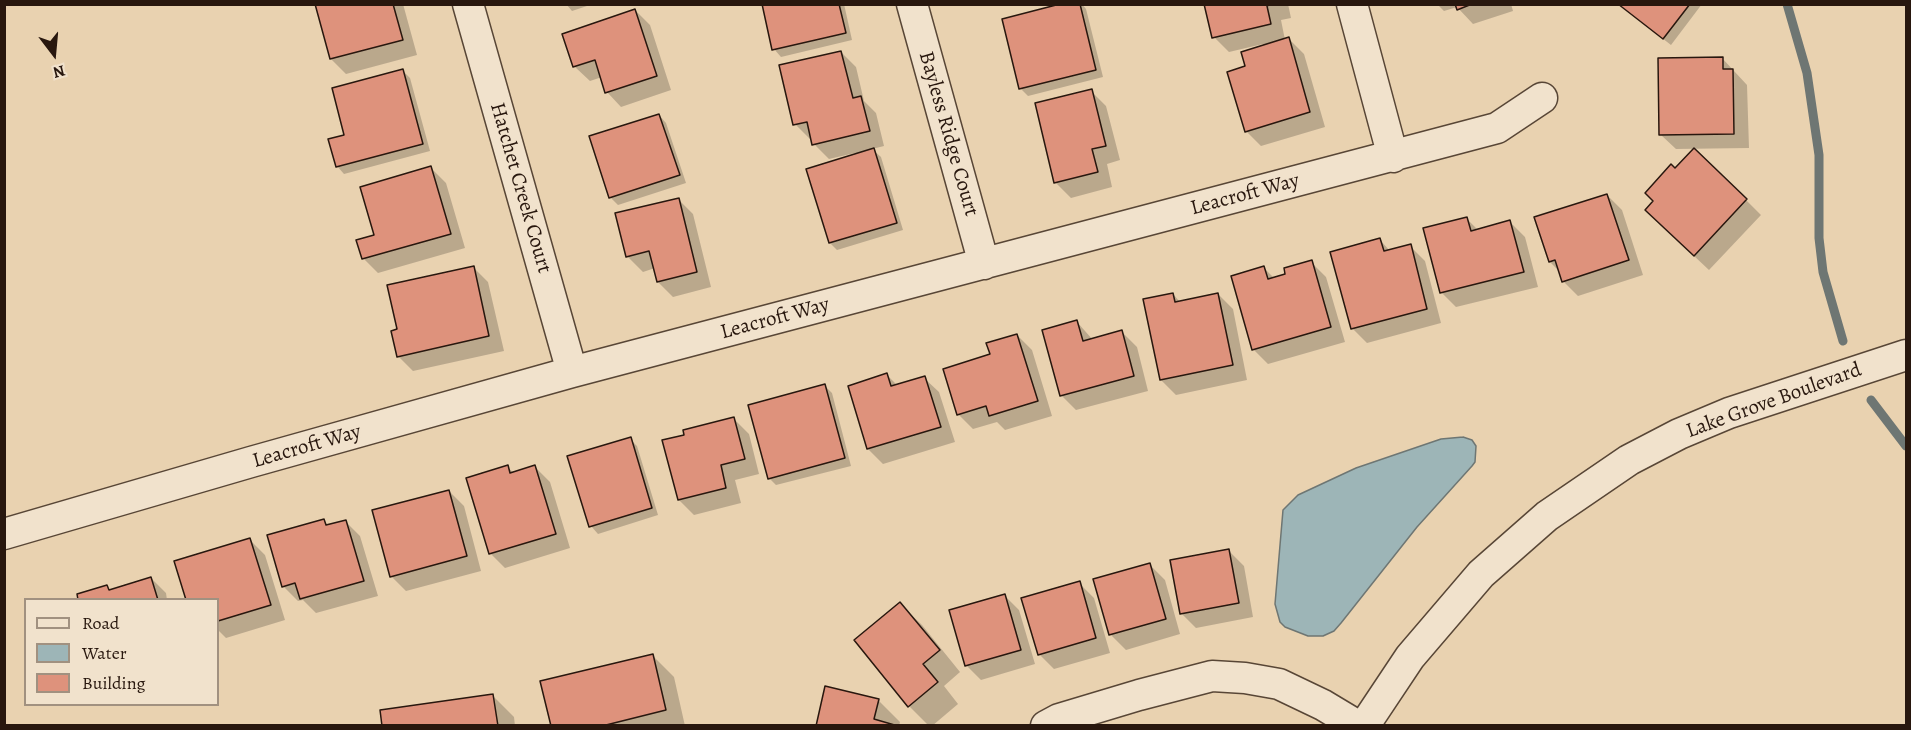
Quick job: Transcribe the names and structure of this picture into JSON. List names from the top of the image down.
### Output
{
  "streets": {
    "street": [
      "Bayless Ridge Court",
      "Hatchet Creek Court",
      "Leacroft Way",
      "Lake Grove Boulevard"
    ]
  },
  "crossings": [
    ["Bayless Ridge Court", "Leacroft Way"],
    ["Hatchet Creek Court", "Leacroft Way"]
  ],
  "legend": ["Road", "Water", "Building"],
  "north": "bottom"
}
